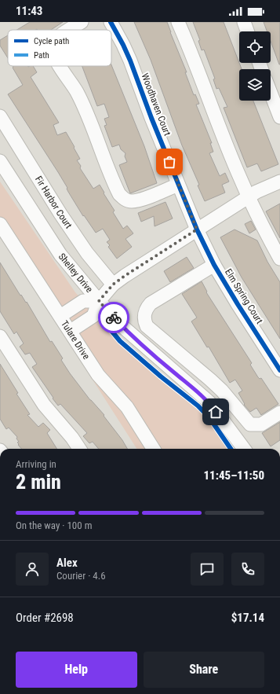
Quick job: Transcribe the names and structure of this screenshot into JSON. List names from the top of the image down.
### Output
{
  "streets": {
    "street": [
      "Woodhaven Court",
      "Fir Harbor Court",
      "Shelley Drive",
      "Elm Spring Court",
      "Tulare Drive"
    ]
  },
  "crossings": [
    ["Woodhaven Court", "Elm Spring Court"]
  ],
  "legend": ["Cycle path", "Path"],
  "page": {
    "status": "11:43",
    "heading": ["2 min", "Arriving in", "11:45–11:50"],
    "panel": [
      "Alex",
      "Courier · 4.6",
      "Order #2698",
      "$17.14"
    ],
    "bar": "On the way · 100 m",
    "buttons": ["Help", "Share"]
  }
}
